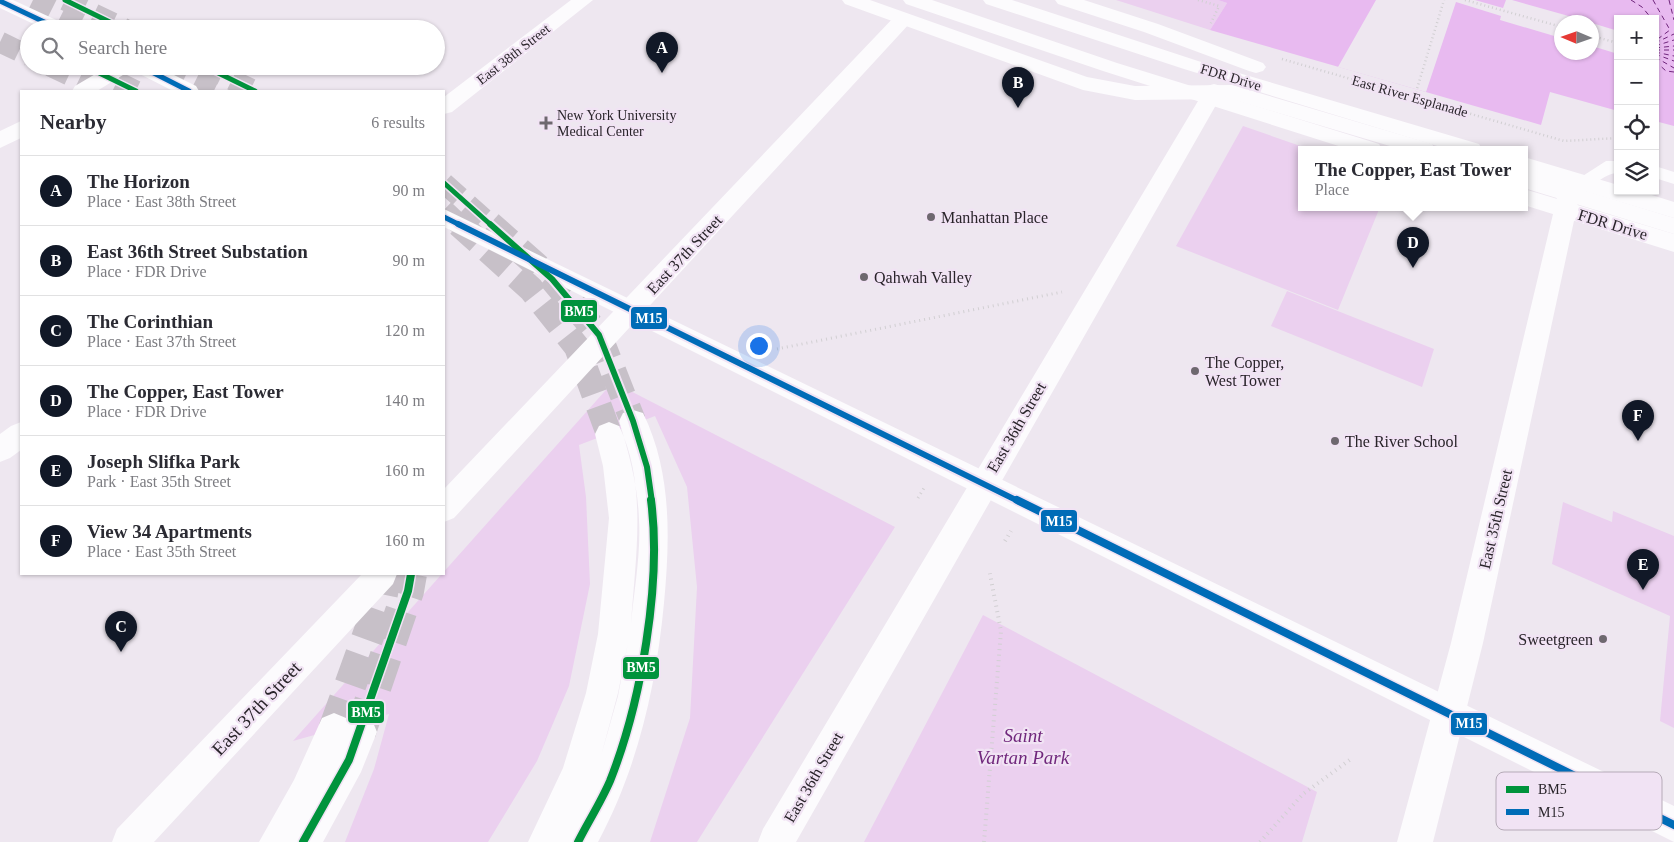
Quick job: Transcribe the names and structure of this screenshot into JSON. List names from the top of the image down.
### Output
{
  "streets": {
    "main road": [
      "East 38th Street",
      "FDR Drive",
      "East 37th Street",
      "East 36th Street",
      "East 35th Street"
    ],
    "path": ["East River Esplanade"]
  },
  "crossings": [
    ["FDR Drive", "East 37th Street"],
    ["FDR Drive", "East 36th Street"],
    ["FDR Drive", "East 35th Street"]
  ],
  "parks": ["Saint Vartan Park"],
  "places": {
    "health": ["New York University Medical Center"],
    "other": [
      "Manhattan Place",
      "Qahwah Valley",
      "The Copper, West Tower",
      "The River School",
      "Sweetgreen"
    ]
  },
  "lines": ["transit line BM5", "transit line M15"],
  "legend": ["BM5", "M15"],
  "north": "left",
  "page": {
    "map_buttons": ["+", "−"],
    "search": "Search here",
    "pins": [
      "A",
      "B",
      "D",
      "F",
      "E",
      "C"
    ],
    "heading": ["Nearby", "6 results"],
    "popup": ["The Copper, East Tower", "Place"],
    "list": [
      {
        "mark": "A",
        "name": "The Horizon",
        "note": "Place · East 38th Street",
        "value": "90 m"
      },
      {
        "mark": "B",
        "name": "East 36th Street Substation",
        "note": "Place · FDR Drive",
        "value": "90 m"
      },
      {
        "mark": "C",
        "name": "The Corinthian",
        "note": "Place · East 37th Street",
        "value": "120 m"
      },
      {
        "mark": "D",
        "name": "The Copper, East Tower",
        "note": "Place · FDR Drive",
        "value": "140 m"
      },
      {
        "mark": "E",
        "name": "Joseph Slifka Park",
        "note": "Park · East 35th Street",
        "value": "160 m"
      },
      {
        "mark": "F",
        "name": "View 34 Apartments",
        "note": "Place · East 35th Street",
        "value": "160 m"
      }
    ]
  }
}
